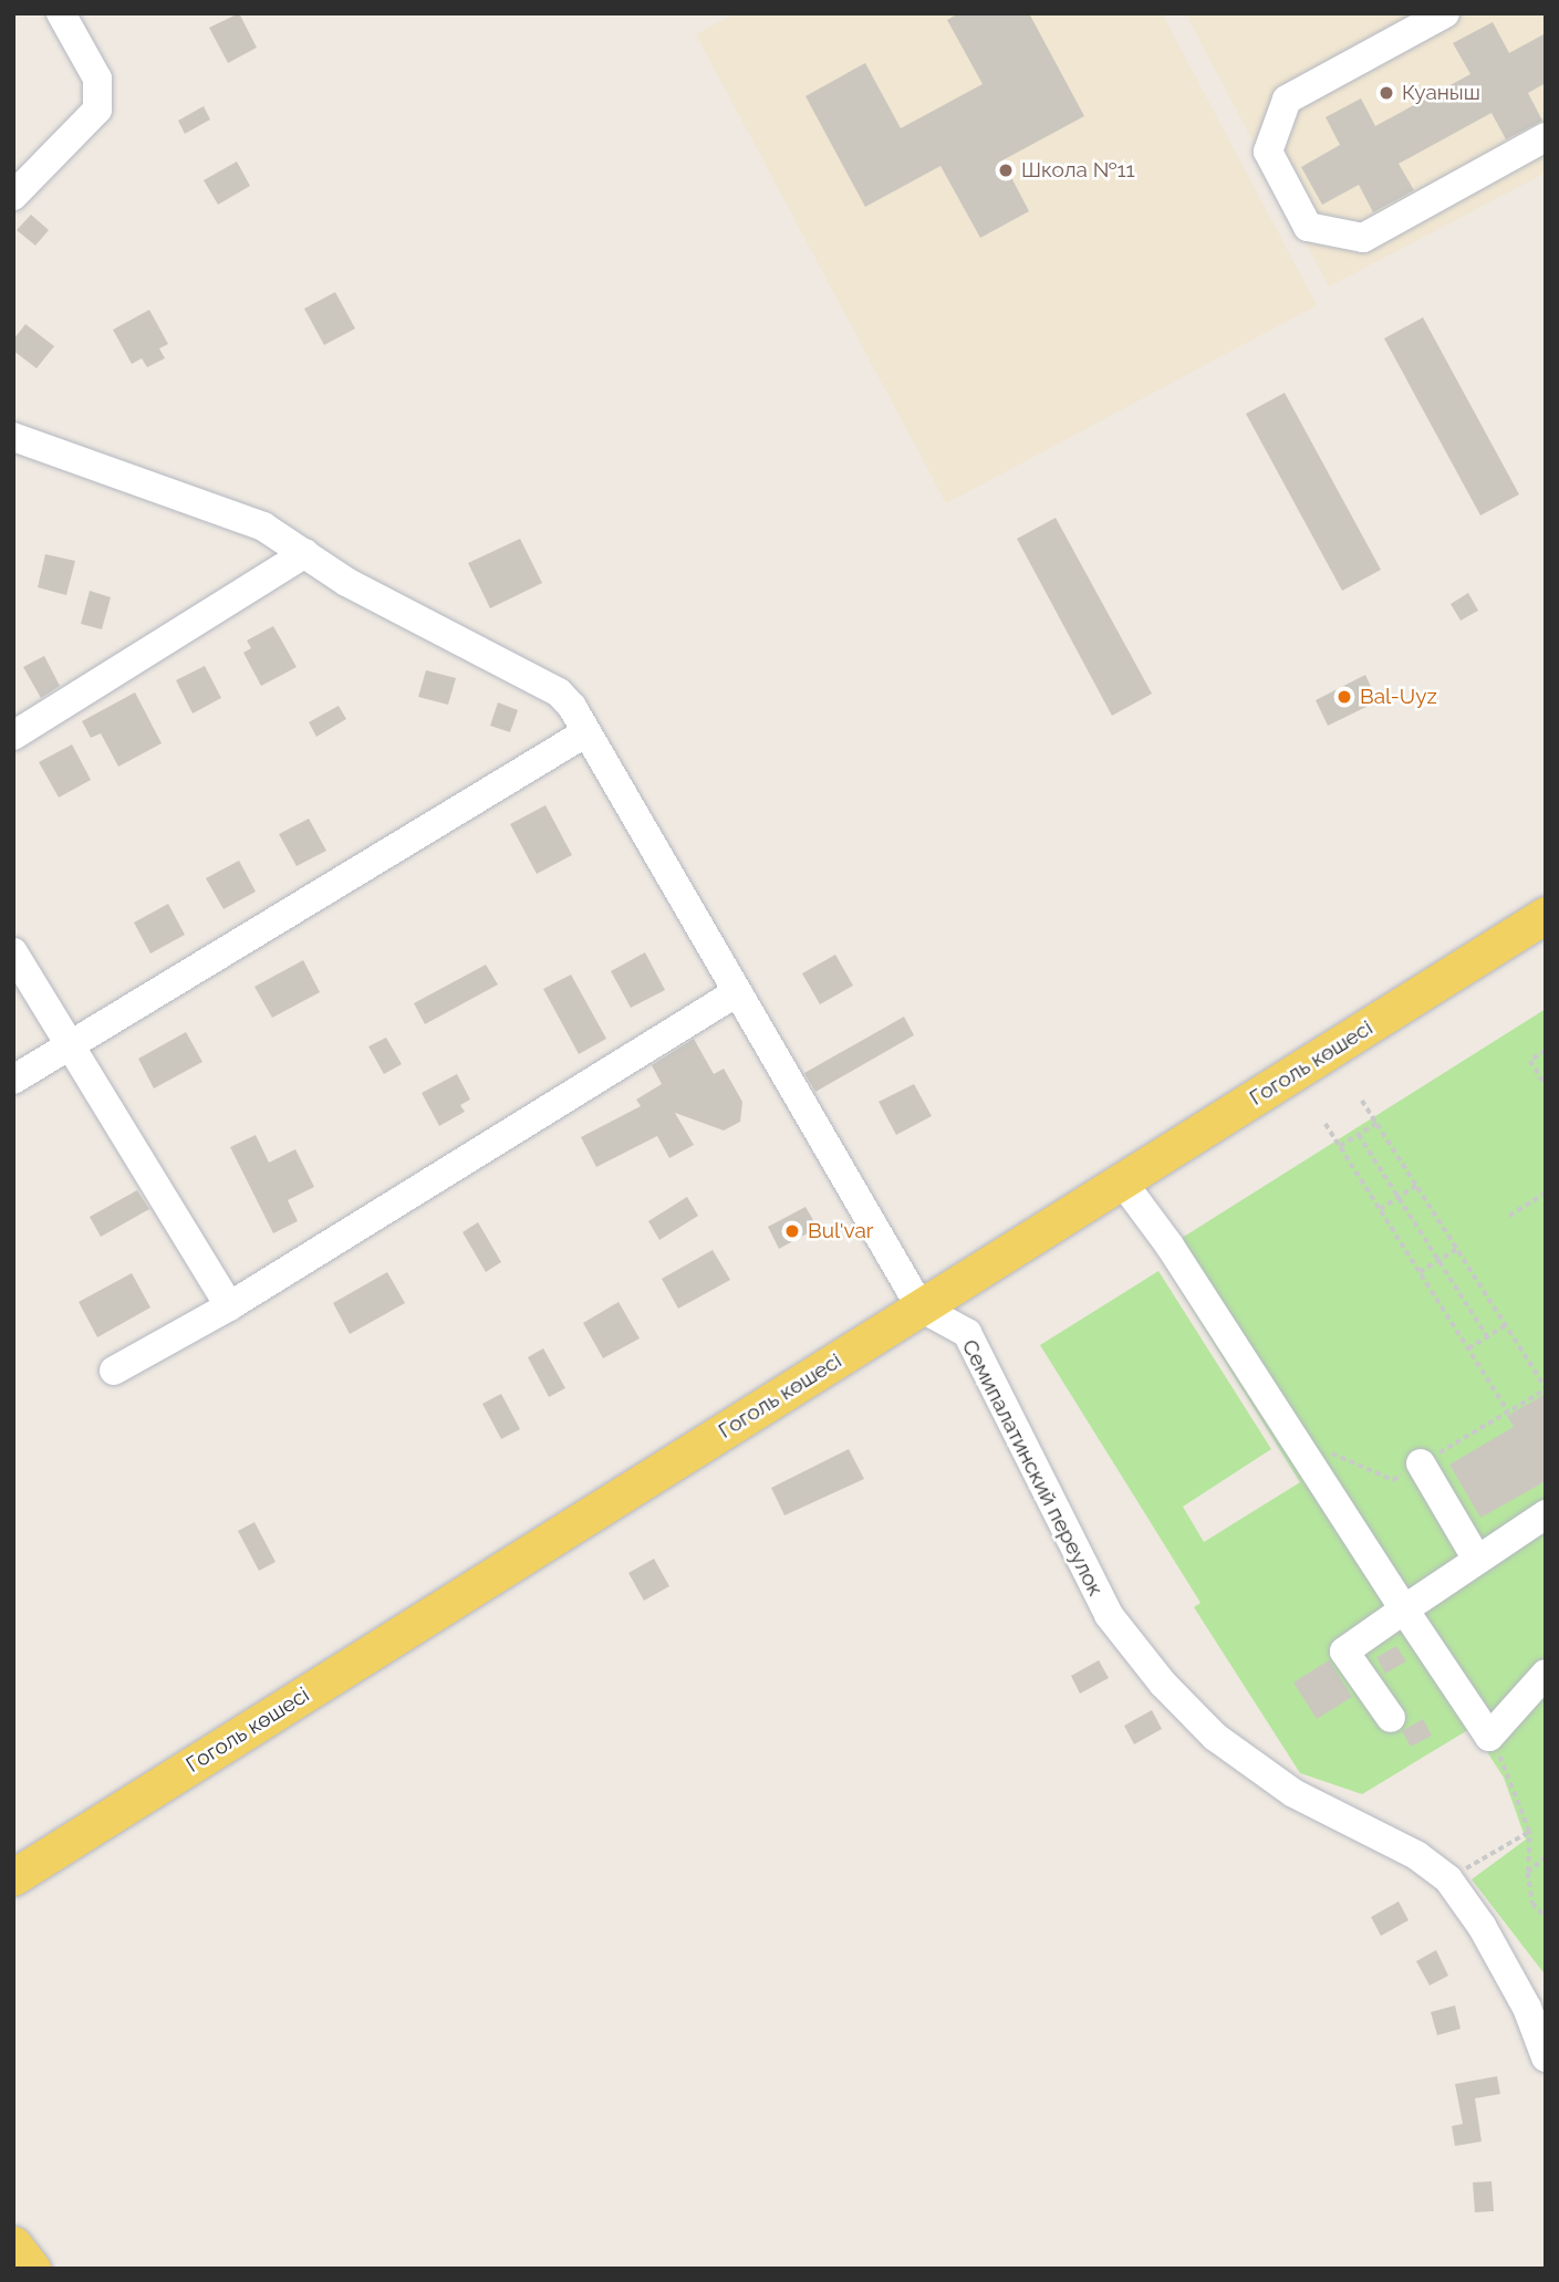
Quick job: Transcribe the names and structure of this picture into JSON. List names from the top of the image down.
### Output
{
  "streets": {
    "main road": ["Гоголь көшесі"],
    "street": ["Семипалатинский переулок"]
  },
  "crossings": [
    ["Гоголь көшесі", "Семипалатинский переулок"]
  ],
  "places": [
    "Куаныш",
    "Школа №11",
    "Bal-Uyz",
    "Bul'var"
  ]
}
